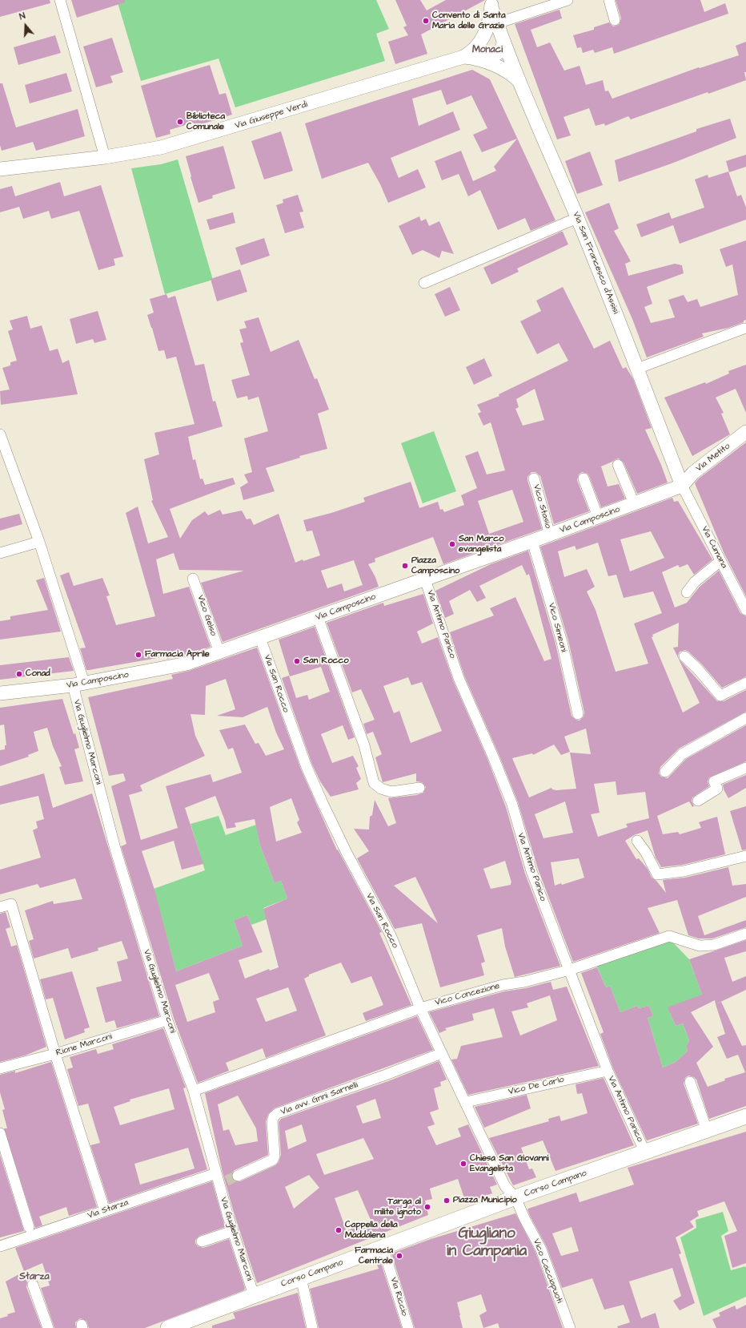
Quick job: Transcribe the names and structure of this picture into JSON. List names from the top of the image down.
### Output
{
  "streets": {
    "main road": ["Corso Campano"],
    "street": [
      "Via Giuseppe Verdi",
      "Via San Francesco d'Assisi",
      "Via Metito",
      "Vico Stasio",
      "Via Camposcino",
      "Via Cumana",
      "Vico Gelso",
      "Via Antimo Panico",
      "Vico Simeoni",
      "Via San Rocco",
      "Via Guglielmo Marconi",
      "Vico Concezione",
      "Rione Marconi",
      "Vico De Carlo",
      "Via avv. Gnni Sarnelli",
      "Via Starza",
      "Vico Cacciapuoti",
      "Via Riccio"
    ]
  },
  "crossings": [
    ["Via Giuseppe Verdi", "Via San Francesco d'Assisi"],
    ["Via San Francesco d'Assisi", "Via Metito"],
    ["Via San Francesco d'Assisi", "Via Camposcino"],
    ["Via San Francesco d'Assisi", "Via Cumana"],
    ["Via Metito", "Via Camposcino"],
    ["Via Metito", "Via Cumana"],
    ["Vico Stasio", "Via Camposcino"],
    ["Via Camposcino", "Via Cumana"],
    ["Via Camposcino", "Vico Gelso"],
    ["Via Camposcino", "Via Antimo Panico"],
    ["Via Camposcino", "Vico Simeoni"],
    ["Via Camposcino", "Via San Rocco"],
    ["Via Camposcino", "Via Guglielmo Marconi"],
    ["Via Antimo Panico", "Vico Concezione"],
    ["Via Antimo Panico", "Vico De Carlo"],
    ["Via Antimo Panico", "Corso Campano"],
    ["Via San Rocco", "Vico Concezione"],
    ["Via San Rocco", "Vico De Carlo"],
    ["Via San Rocco", "Via avv. Gnni Sarnelli"],
    ["Via San Rocco", "Corso Campano"],
    ["Via San Rocco", "Vico Cacciapuoti"],
    ["Via Guglielmo Marconi", "Vico Concezione"],
    ["Via Guglielmo Marconi", "Rione Marconi"],
    ["Via Guglielmo Marconi", "Corso Campano"],
    ["Via Guglielmo Marconi", "Via Starza"],
    ["Corso Campano", "Vico Cacciapuoti"],
    ["Corso Campano", "Via Riccio"]
  ],
  "districts": ["Monaci", "Giugliano in Campania", "Starza"],
  "places": [
    "Convento di Santa Maria delle Grazie",
    "Biblioteca Comunale",
    "San Marco evangelista",
    "Piazza Camposcino",
    "Farmacia Aprile",
    "San Rocco",
    "Conad",
    "Chiesa San Giovanni Evangelista",
    "Piazza Municipio",
    "Targa al milite ignoto",
    "Cappella della Maddalena",
    "Farmacia Centrale"
  ],
  "north": "top"
}
